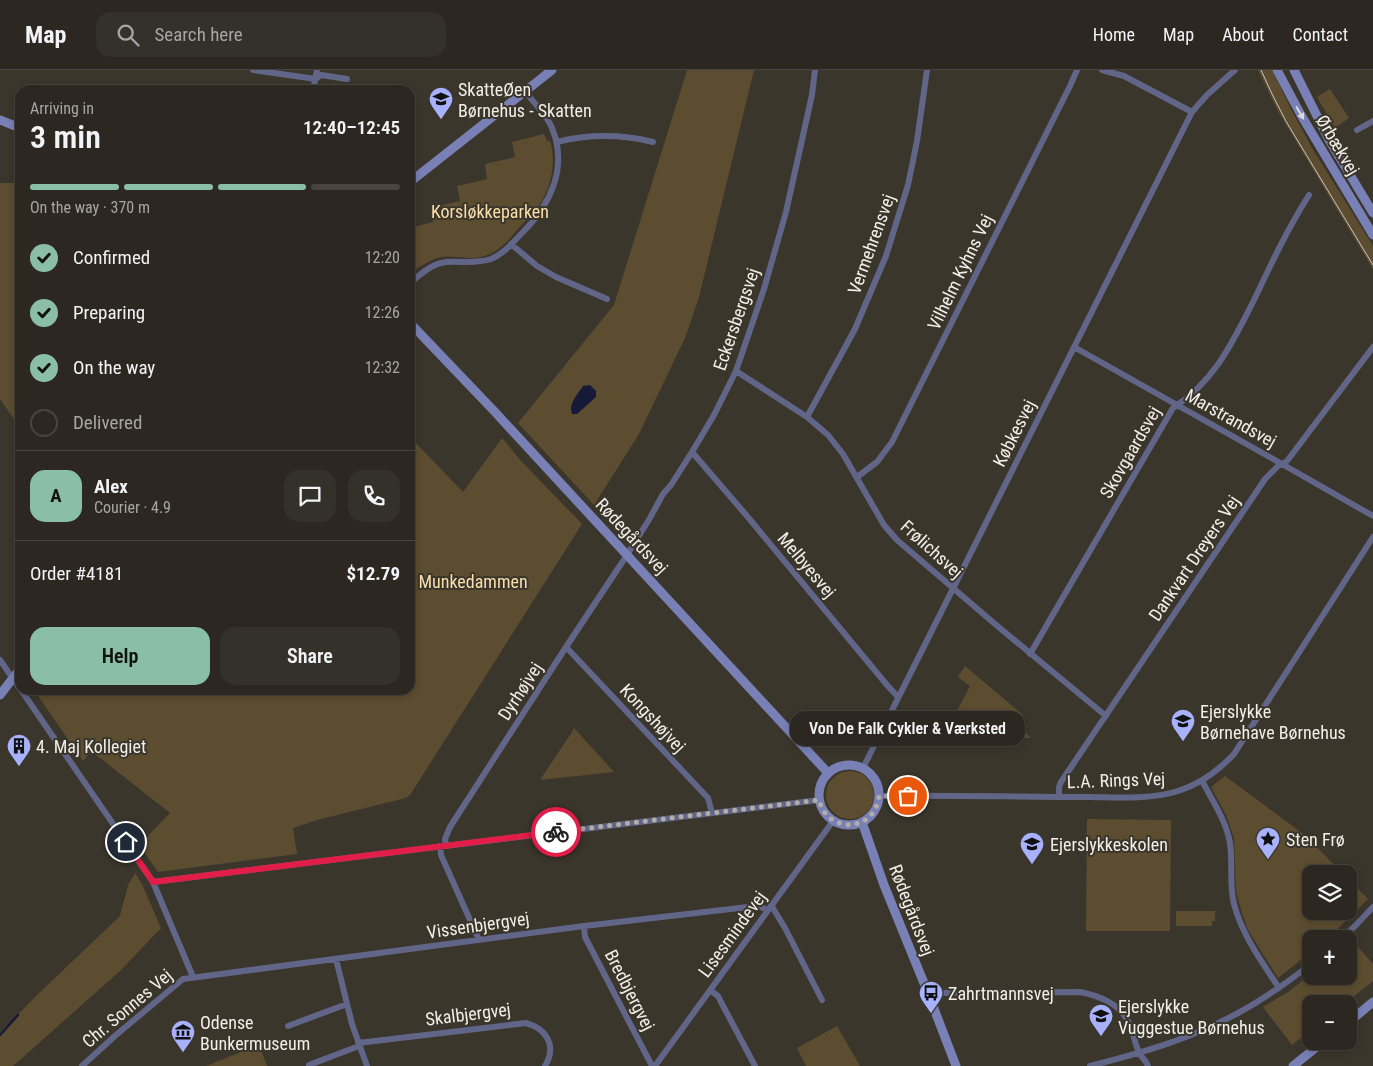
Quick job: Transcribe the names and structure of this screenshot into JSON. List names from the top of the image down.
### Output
{
  "streets": {
    "street": [
      "Ørbækvej",
      "Vermehrensvej",
      "Vilhelm Kyhns Vej",
      "Eckersbergsvej",
      "Marstrandsvej",
      "Købkesvej",
      "Skovgaardsvej",
      "Rødegårdsvej",
      "Frølichsvej",
      "Dankvart Dreyers Vej",
      "Melbyesvej",
      "Dyrhøjvej",
      "Kongshøjvej",
      "L.A. Rings Vej",
      "Vissenbjergvej",
      "Lisesmindevej",
      "Bredbjergvej",
      "Chr. Sonnes Vej",
      "Skalbjergvej"
    ]
  },
  "crossings": [
    ["Vermehrensvej", "Frølichsvej"],
    ["Vilhelm Kyhns Vej", "Frølichsvej"],
    ["Eckersbergsvej", "Rødegårdsvej"],
    ["Eckersbergsvej", "Frølichsvej"],
    ["Eckersbergsvej", "Melbyesvej"],
    ["Eckersbergsvej", "Dyrhøjvej"],
    ["Marstrandsvej", "Købkesvej"],
    ["Marstrandsvej", "Skovgaardsvej"],
    ["Marstrandsvej", "Dankvart Dreyers Vej"],
    ["Købkesvej", "Rødegårdsvej"],
    ["Købkesvej", "Frølichsvej"],
    ["Købkesvej", "Melbyesvej"],
    ["Købkesvej", "L.A. Rings Vej"],
    ["Købkesvej", "Lisesmindevej"],
    ["Skovgaardsvej", "Frølichsvej"],
    ["Rødegårdsvej", "Dyrhøjvej"],
    ["Rødegårdsvej", "L.A. Rings Vej"],
    ["Rødegårdsvej", "Lisesmindevej"],
    ["Frølichsvej", "Dankvart Dreyers Vej"],
    ["Dankvart Dreyers Vej", "L.A. Rings Vej"],
    ["Dyrhøjvej", "Kongshøjvej"],
    ["L.A. Rings Vej", "Lisesmindevej"],
    ["Vissenbjergvej", "Lisesmindevej"],
    ["Vissenbjergvej", "Bredbjergvej"],
    ["Vissenbjergvej", "Chr. Sonnes Vej"],
    ["Lisesmindevej", "Bredbjergvej"]
  ],
  "parks": ["Korsløkkeparken", "Munkedammen"],
  "places": {
    "school or university": [
      "SkatteØen Børnehus - Skatten",
      "Ejerslykke Børnehave Børnehus",
      "Ejerslykkeskolen",
      "Ejerslykke Vuggestue Børnehus"
    ],
    "building": ["4. Maj Kollegiet"],
    "other": ["Von De Falk Cykler & Værksted"],
    "place": ["Sten Frø"],
    "bus stop": ["Zahrtmannsvej"],
    "museum": ["Odense Bunkermuseum"]
  },
  "page": {
    "header": "Map",
    "search": "Search here",
    "nav": [
      "Home",
      "Map",
      "About",
      "Contact"
    ],
    "heading": ["3 min", "Arriving in", "12:40–12:45"],
    "panel": [
      "Alex",
      "Courier · 4.9",
      "Order #4181",
      "$12.79"
    ],
    "bar": "On the way · 370 m",
    "list": [
      ["Confirmed", "12:20"],
      ["Preparing", "12:26"],
      ["On the way", "12:32"],
      "Delivered"
    ],
    "round": "A",
    "buttons": ["Help", "Share"],
    "bubble": "Von De Falk Cykler & Værksted",
    "map_buttons": ["+", "−"]
  }
}
